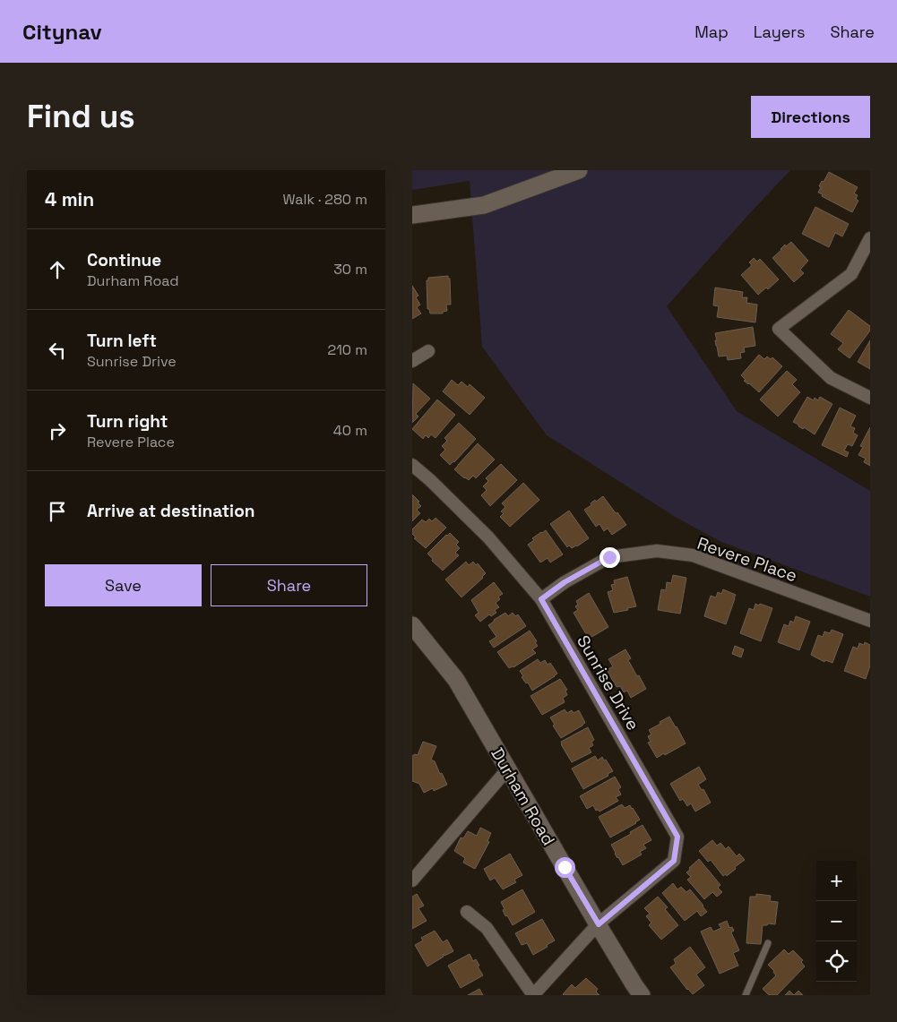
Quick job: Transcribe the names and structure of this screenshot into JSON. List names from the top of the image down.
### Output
{
  "streets": {
    "main road": ["Durham Road"],
    "street": ["Revere Place", "Sunrise Drive"]
  },
  "crossings": [
    ["Revere Place", "Sunrise Drive"],
    ["Sunrise Drive", "Durham Road"]
  ],
  "page": {
    "header": "Citynav",
    "nav": ["Map", "Layers", "Share"],
    "buttons": [
      "Directions",
      ["Save", "Share"]
    ],
    "title": "Find us",
    "heading": ["4 min", "Walk · 280 m"],
    "list": [
      ["Continue", "Durham Road", "30 m"],
      ["Turn left", "Sunrise Drive", "210 m"],
      ["Turn right", "Revere Place", "40 m"],
      "Arrive at destination"
    ],
    "map_buttons": ["+", "−"]
  }
}
